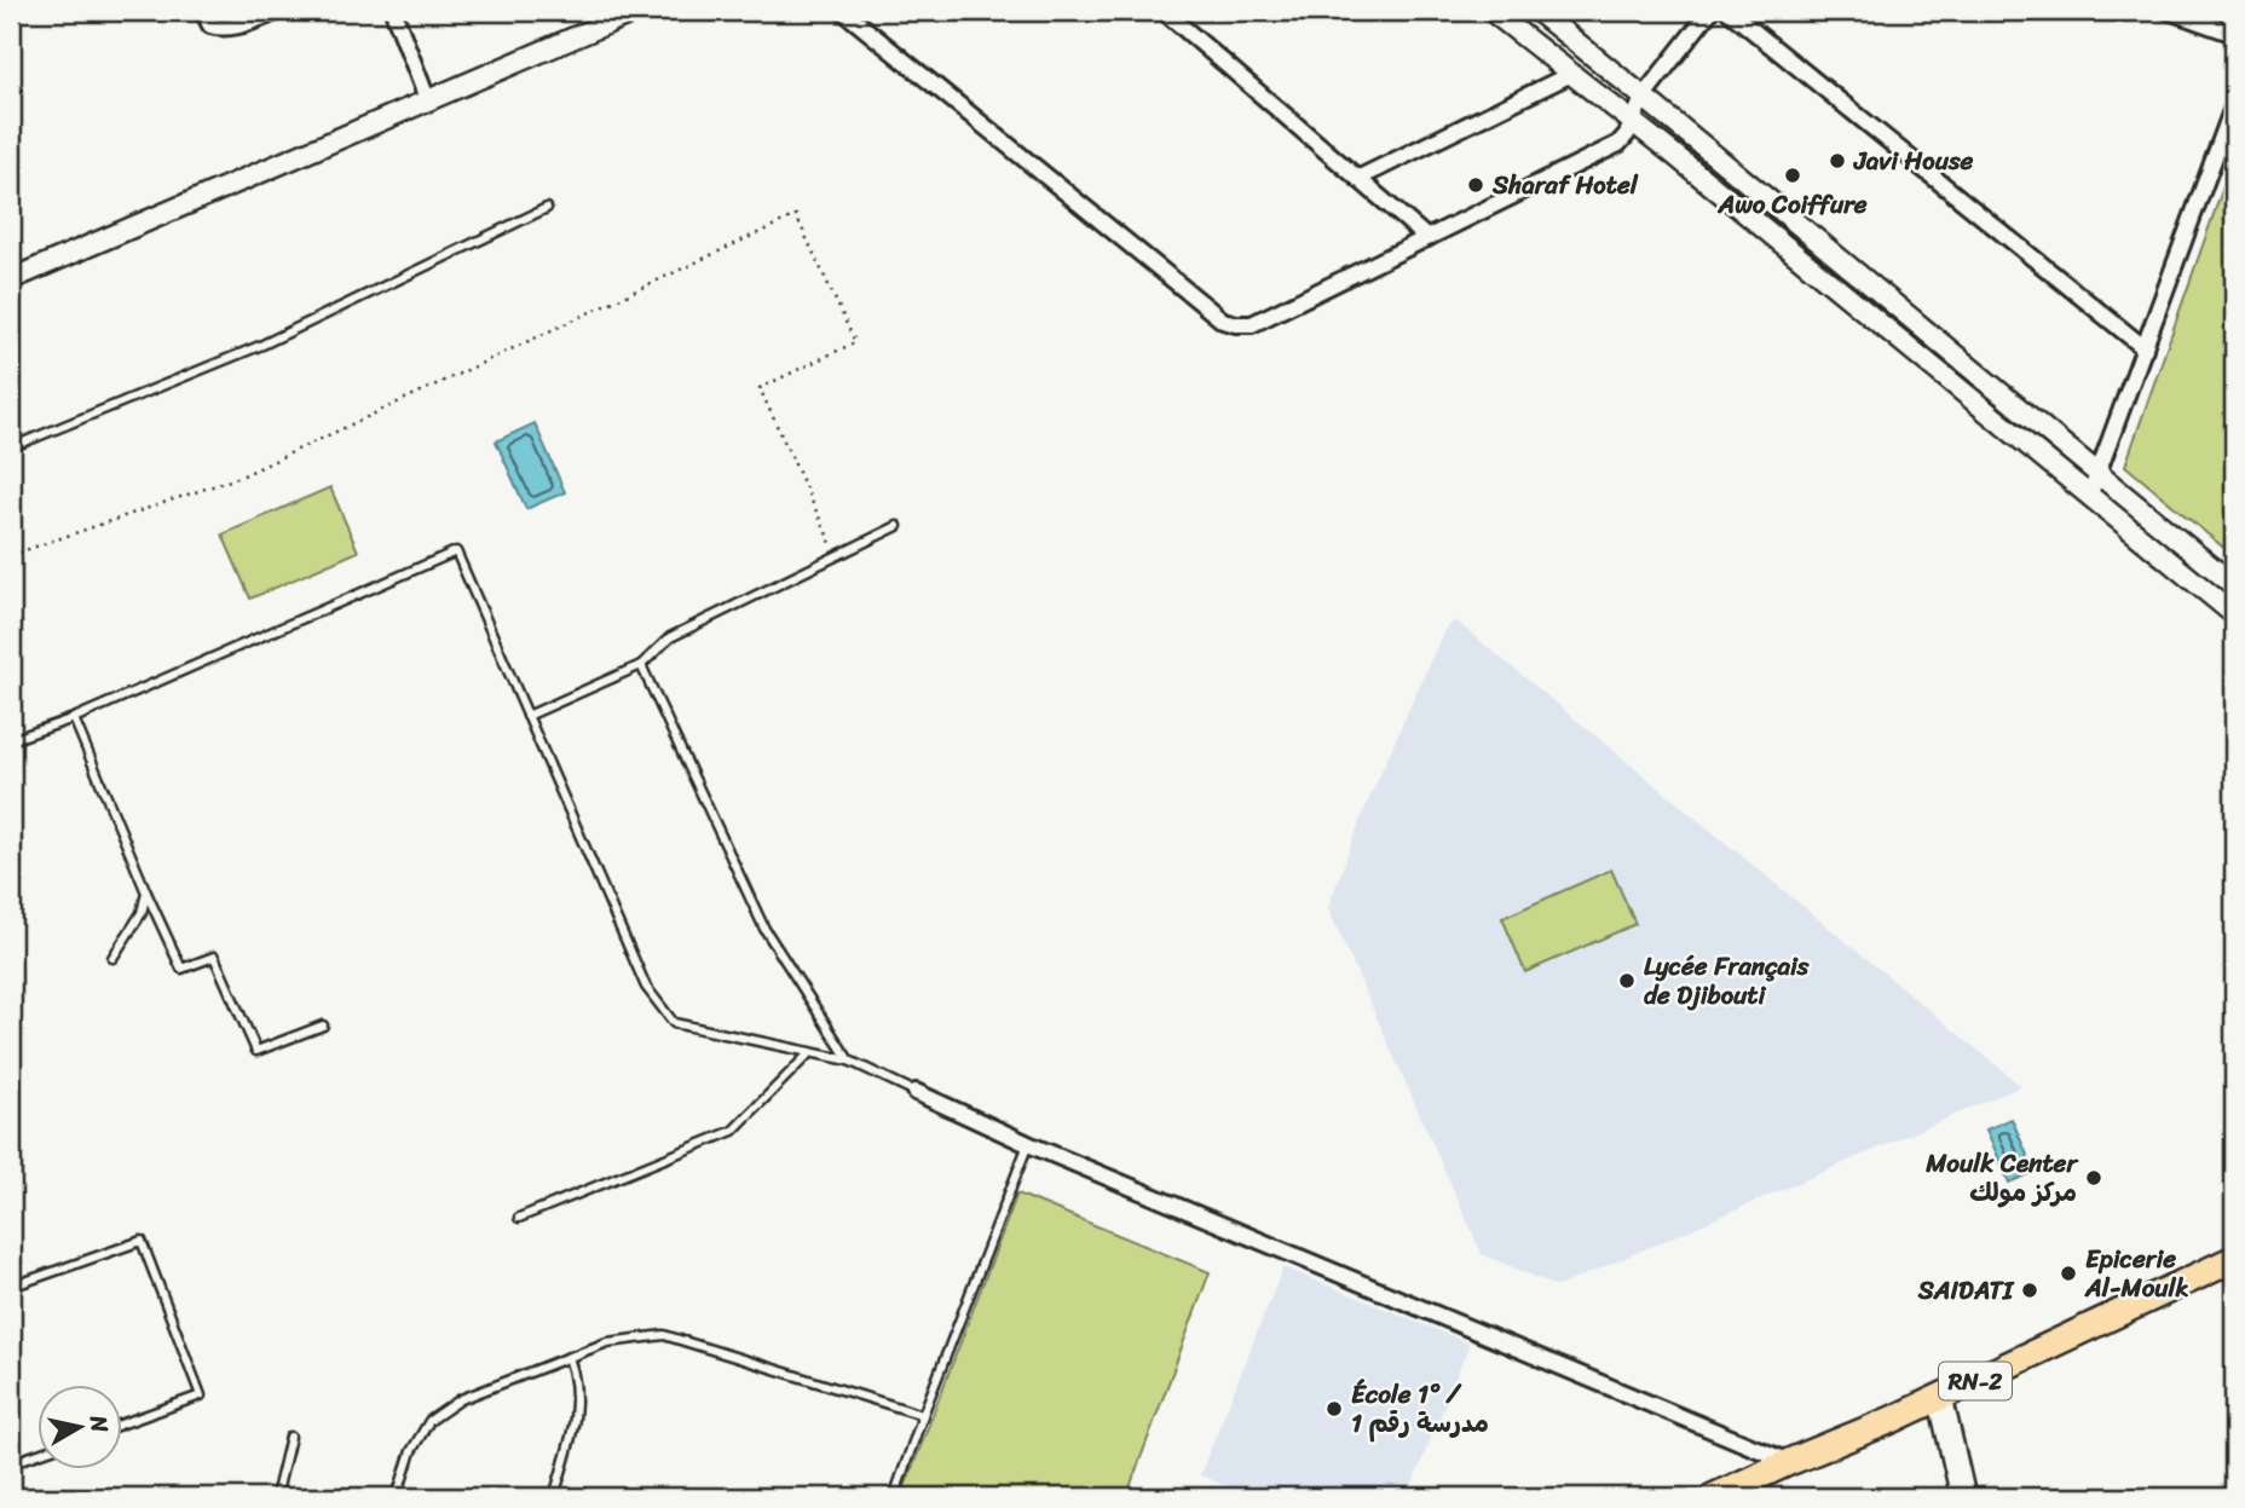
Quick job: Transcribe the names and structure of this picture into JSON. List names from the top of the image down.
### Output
{
  "streets": {
    "main road": ["RN-2"]
  },
  "places": [
    "Javi House",
    "Awo Coiffure",
    "Sharaf Hotel",
    "Lycée Français de Djibouti",
    "Moulk Center مركز مولك",
    "Epicerie Al-Moulk",
    "SAIDATI",
    "École 1° / مدرسة رقم 1"
  ],
  "north": "right"
}
